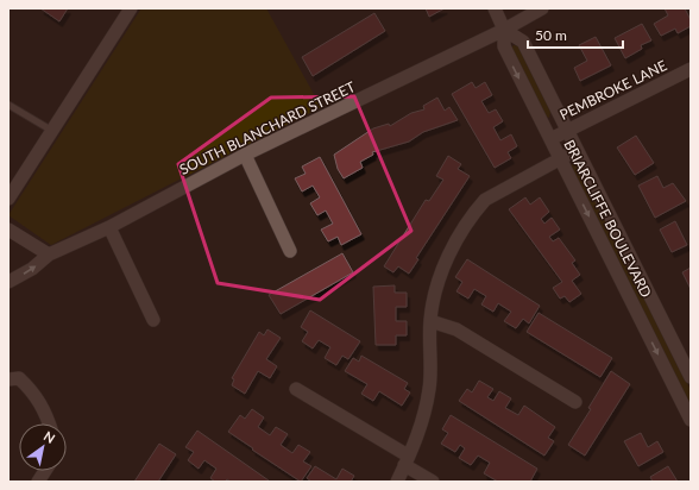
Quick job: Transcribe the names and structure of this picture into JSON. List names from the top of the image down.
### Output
{
  "streets": {
    "street": ["PEMBROKE LANE", "SOUTH BLANCHARD STREET", "BRIARCLIFFE BOULEVARD"]
  },
  "crossings": [
    ["PEMBROKE LANE", "BRIARCLIFFE BOULEVARD"],
    ["SOUTH BLANCHARD STREET", "BRIARCLIFFE BOULEVARD"]
  ],
  "scale_bar": "50 m",
  "north": "top right"
}
